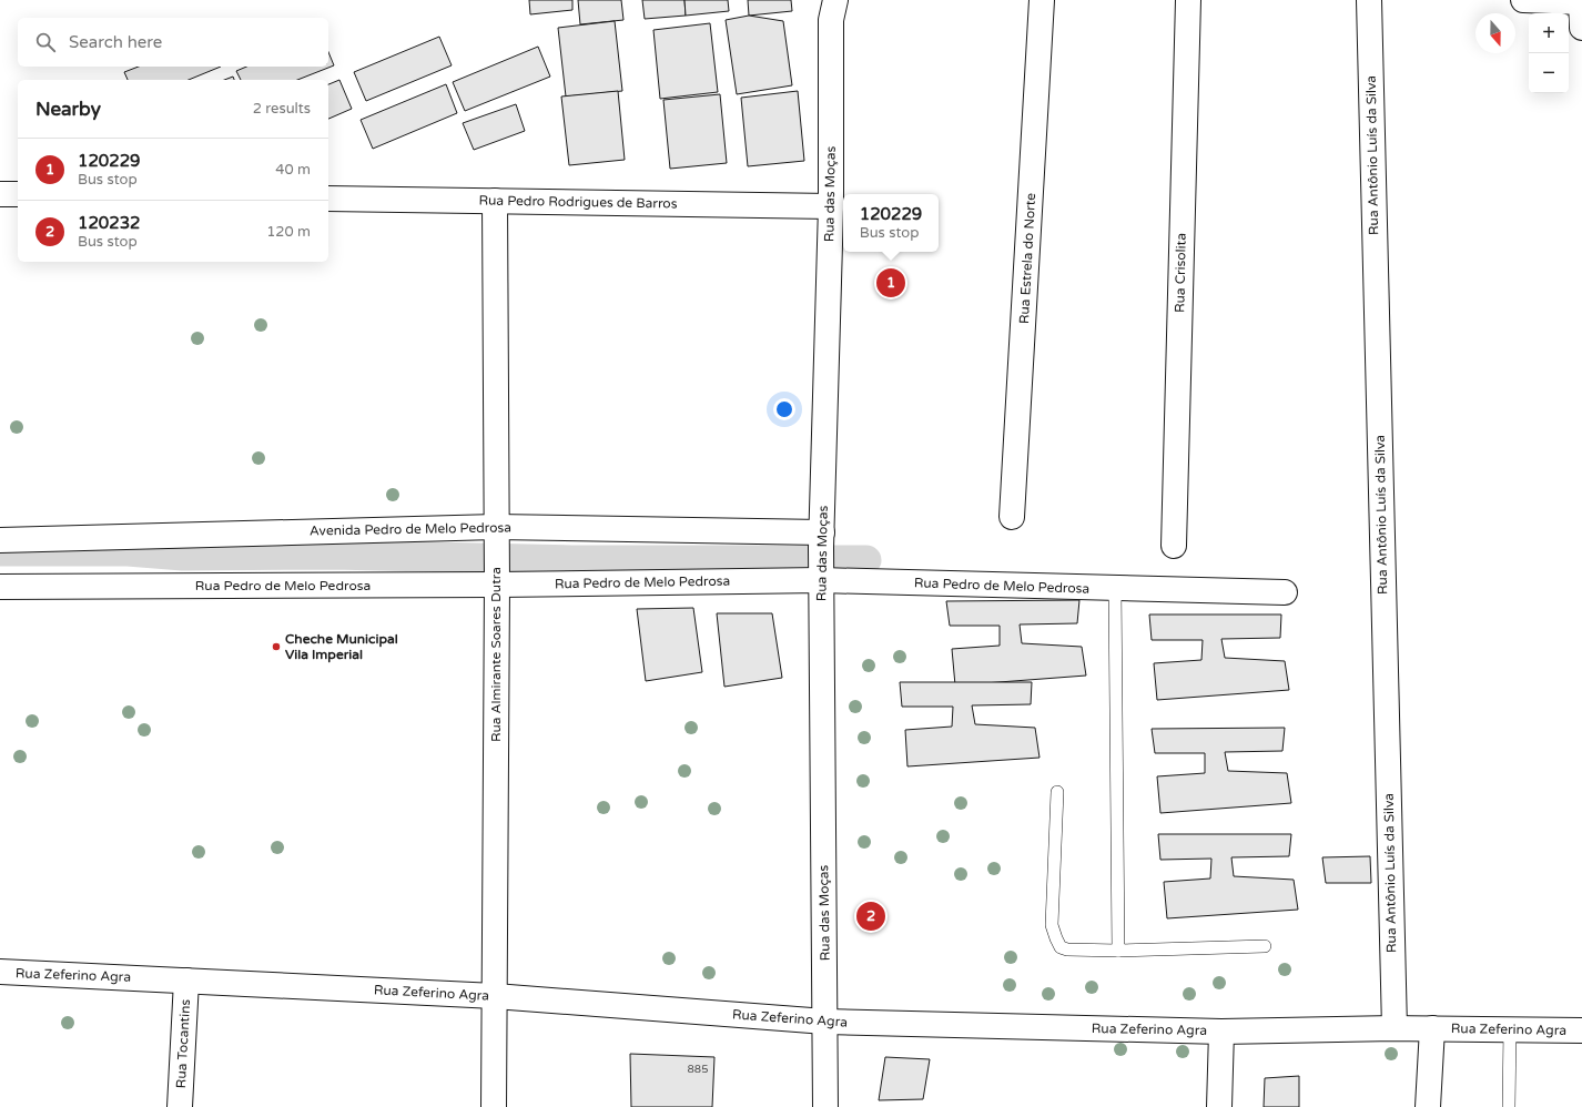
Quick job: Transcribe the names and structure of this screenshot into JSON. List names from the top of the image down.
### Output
{
  "streets": {
    "street": [
      "Rua Antônio Luís da Silva",
      "Rua das Moças",
      "Rua Pedro Rodrigues de Barros",
      "Rua Estrela do Norte",
      "Rua Crisolita",
      "Avenida Pedro de Melo Pedrosa",
      "Rua Pedro de Melo Pedrosa",
      "Rua Almirante Soares Dutra",
      "Rua Zeferino Agra",
      "Rua Tocantins"
    ]
  },
  "crossings": [
    ["Rua Antônio Luís da Silva", "Rua Zeferino Agra"],
    ["Rua das Moças", "Rua Pedro Rodrigues de Barros"],
    ["Rua das Moças", "Avenida Pedro de Melo Pedrosa"],
    ["Rua das Moças", "Rua Pedro de Melo Pedrosa"],
    ["Rua das Moças", "Rua Zeferino Agra"],
    ["Rua Pedro Rodrigues de Barros", "Rua Almirante Soares Dutra"],
    ["Avenida Pedro de Melo Pedrosa", "Rua Almirante Soares Dutra"],
    ["Rua Pedro de Melo Pedrosa", "Rua Almirante Soares Dutra"],
    ["Rua Almirante Soares Dutra", "Rua Zeferino Agra"],
    ["Rua Zeferino Agra", "Rua Tocantins"]
  ],
  "places": ["Cheche Municipal Vila Imperial"],
  "house_numbers": ["885"],
  "north": "bottom",
  "page": {
    "map_buttons": ["+", "−"],
    "search": "Search here",
    "heading": ["Nearby", "2 results"],
    "list": [
      {
        "mark": "1",
        "name": "120229",
        "note": "Bus stop",
        "value": "40 m"
      },
      {
        "mark": "2",
        "name": "120232",
        "note": "Bus stop",
        "value": "120 m"
      }
    ],
    "popup": ["120229", "Bus stop"],
    "pins": ["1", "2"]
  }
}
